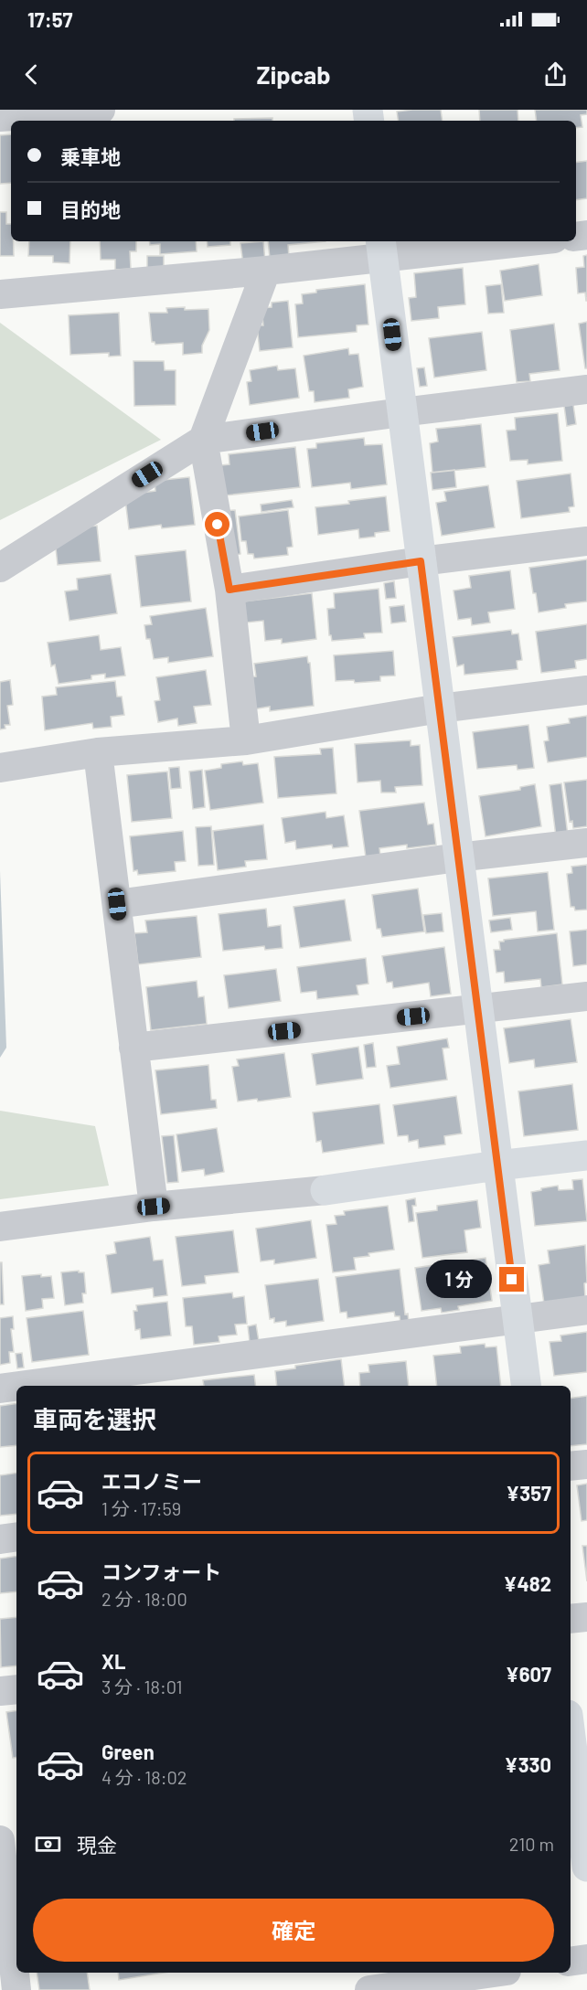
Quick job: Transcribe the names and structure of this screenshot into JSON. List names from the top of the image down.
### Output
{
  "page": {
    "status": "17:57",
    "header": "Zipcab",
    "banner": ["乗車地", "目的地"],
    "bubble": "1 分",
    "heading": "車両を選択",
    "list": [
      {
        "name": "エコノミー",
        "note": "1 分 · 17:59",
        "value": "¥357"
      },
      {
        "name": "コンフォート",
        "note": "2 分 · 18:00",
        "value": "¥482"
      },
      {
        "name": "XL",
        "note": "3 分 · 18:01",
        "value": "¥607"
      },
      {
        "name": "Green",
        "note": "4 分 · 18:02",
        "value": "¥330"
      }
    ],
    "pay": ["現金", "210 m"],
    "buttons": "確定"
  }
}
